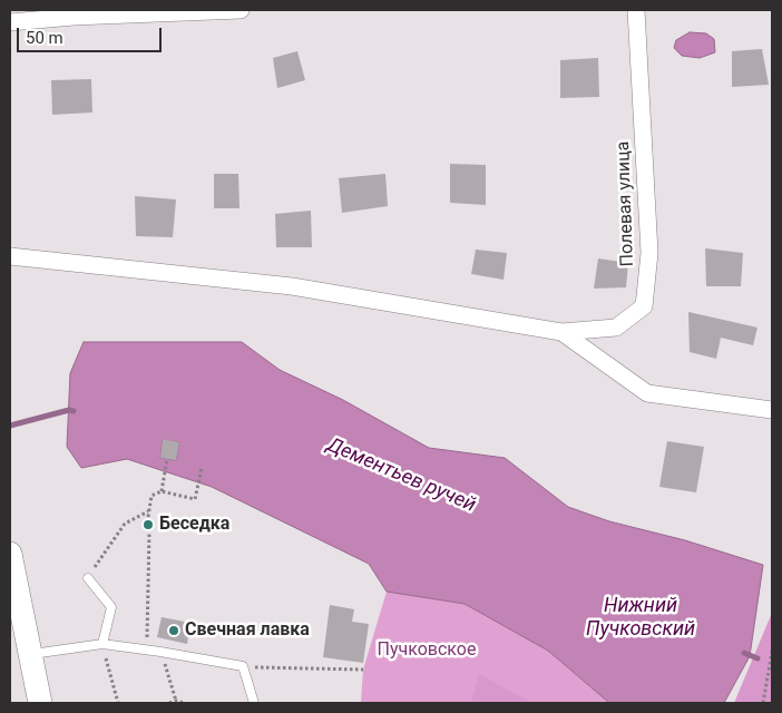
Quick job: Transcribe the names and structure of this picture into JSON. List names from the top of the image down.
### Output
{
  "streets": {
    "street": ["Полевая улица"]
  },
  "water": ["Дементьев ручей", "Нижний Пучковский"],
  "parks": ["Пучковское"],
  "places": ["Беседка", "Свечная лавка"],
  "scale_bar": "50 m"
}
